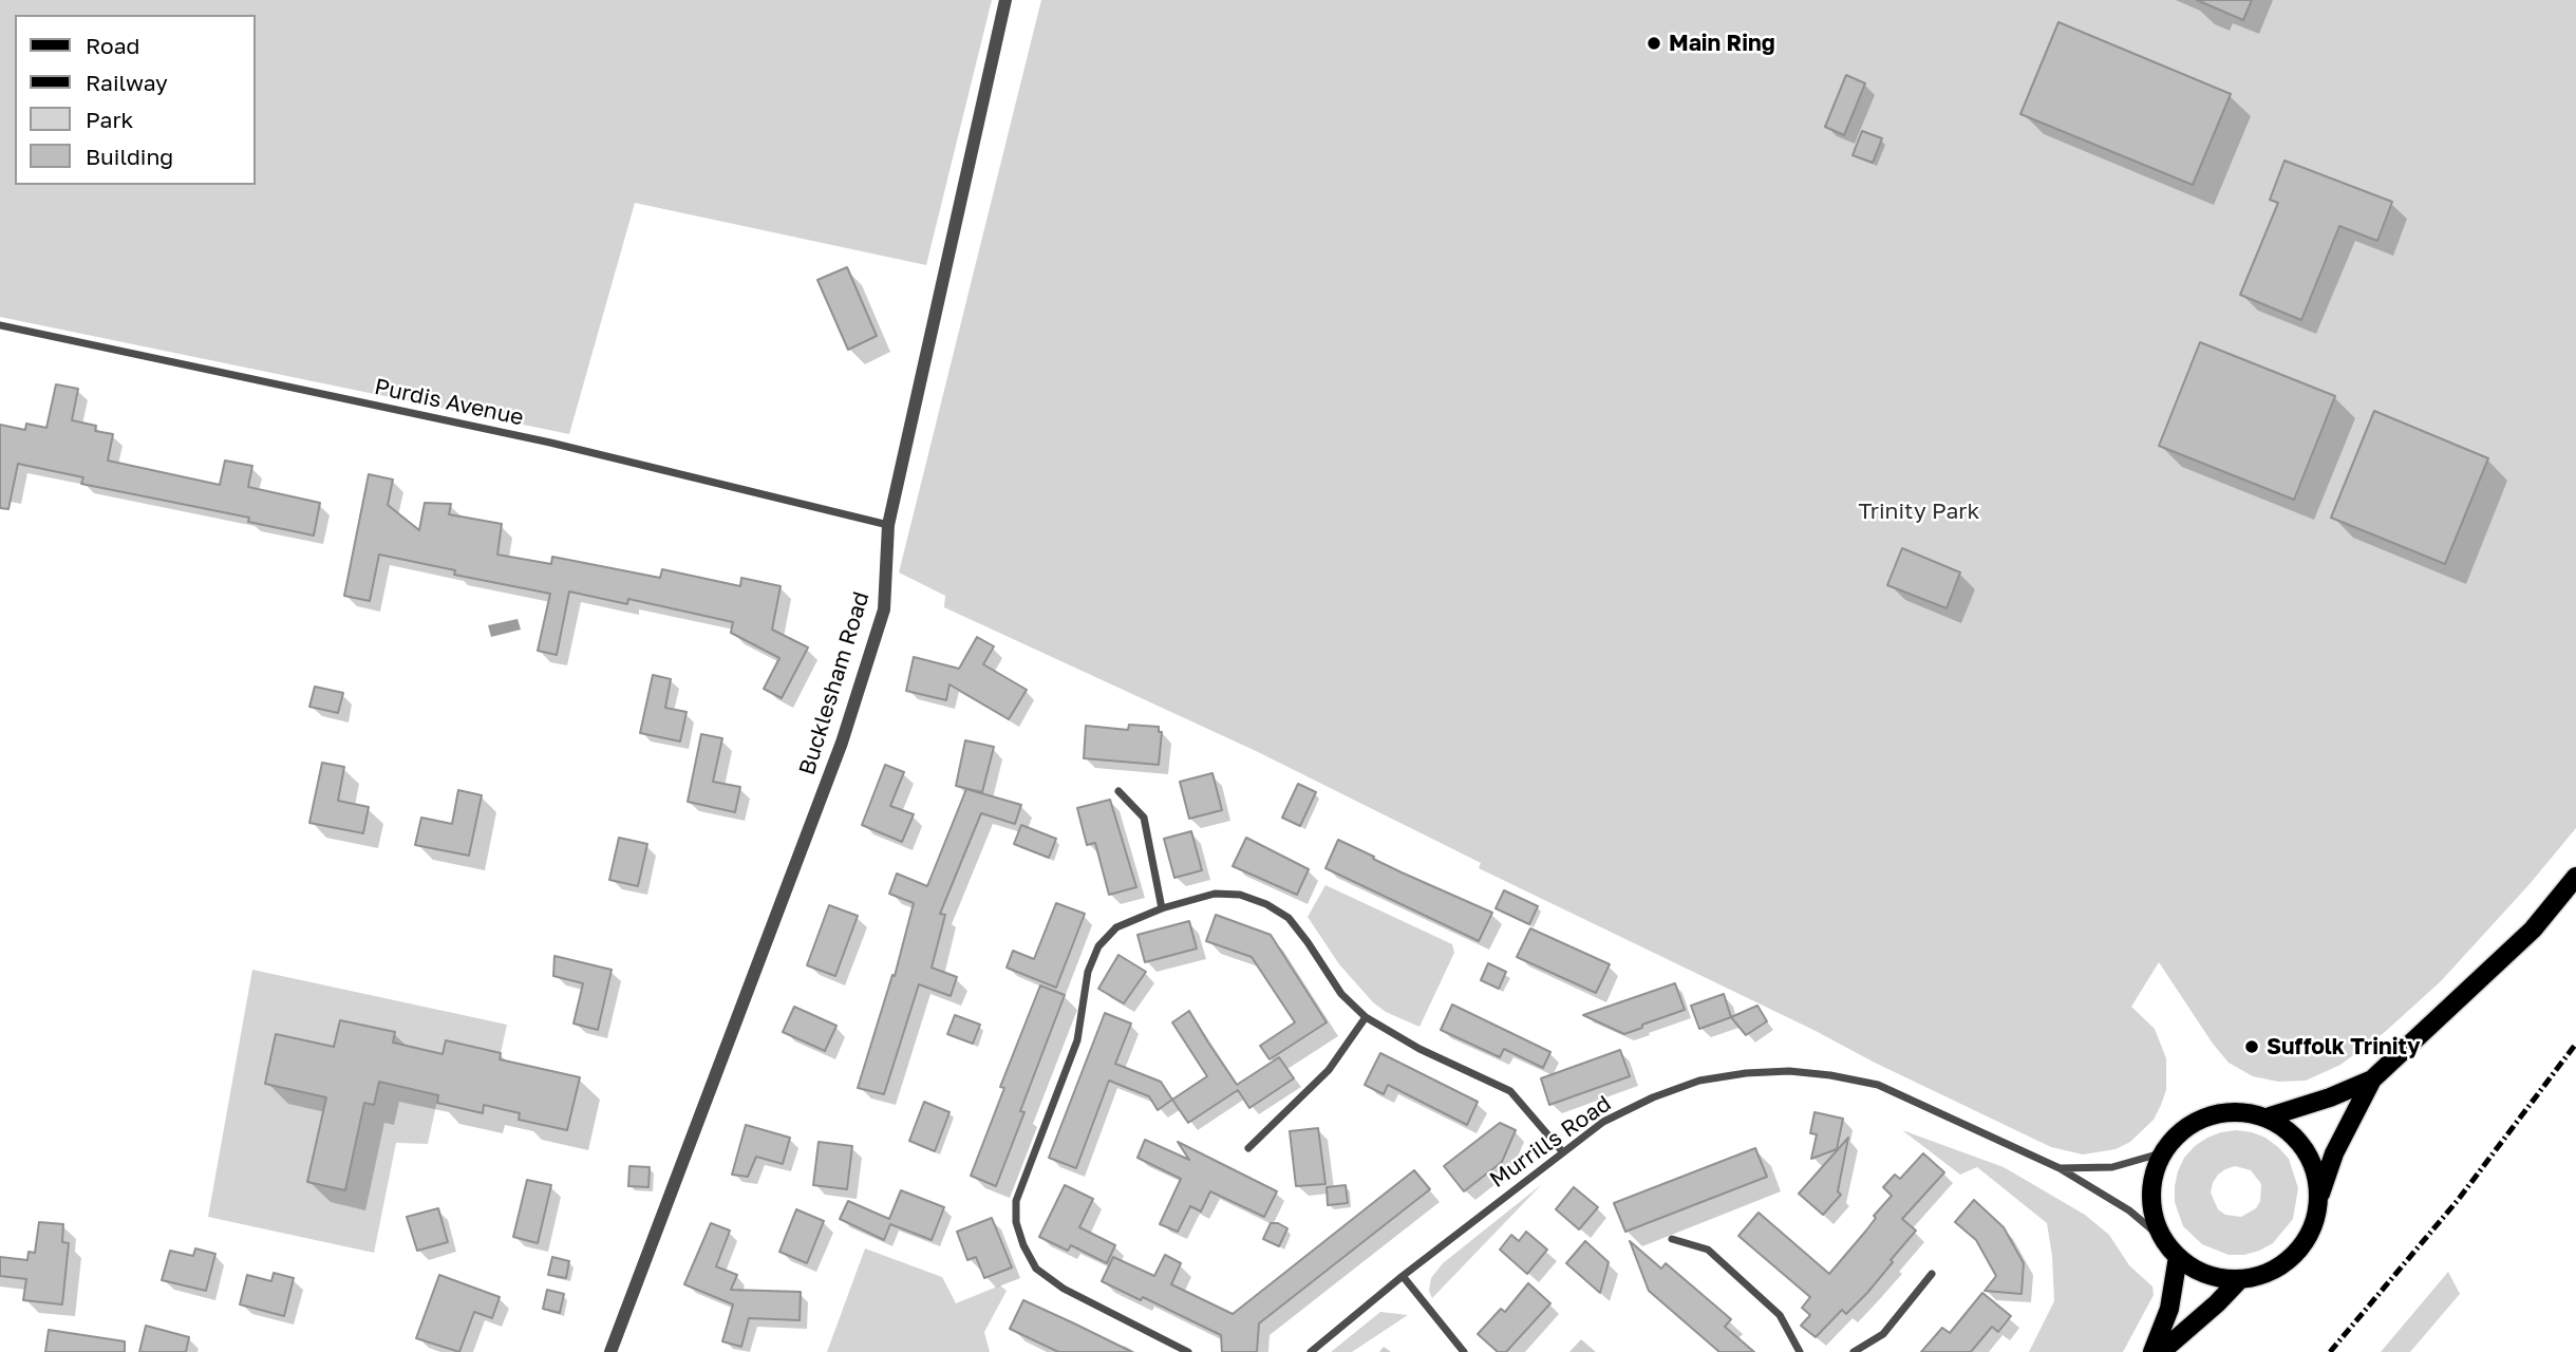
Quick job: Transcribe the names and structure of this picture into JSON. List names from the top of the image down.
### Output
{
  "streets": {
    "street": ["Purdis Avenue", "Bucklesham Road", "Murrills Road"]
  },
  "crossings": [
    ["Purdis Avenue", "Bucklesham Road"]
  ],
  "parks": ["Trinity Park"],
  "places": ["Main Ring", "Suffolk Trinity"],
  "legend": [
    "Road",
    "Railway",
    "Park",
    "Building"
  ]
}
